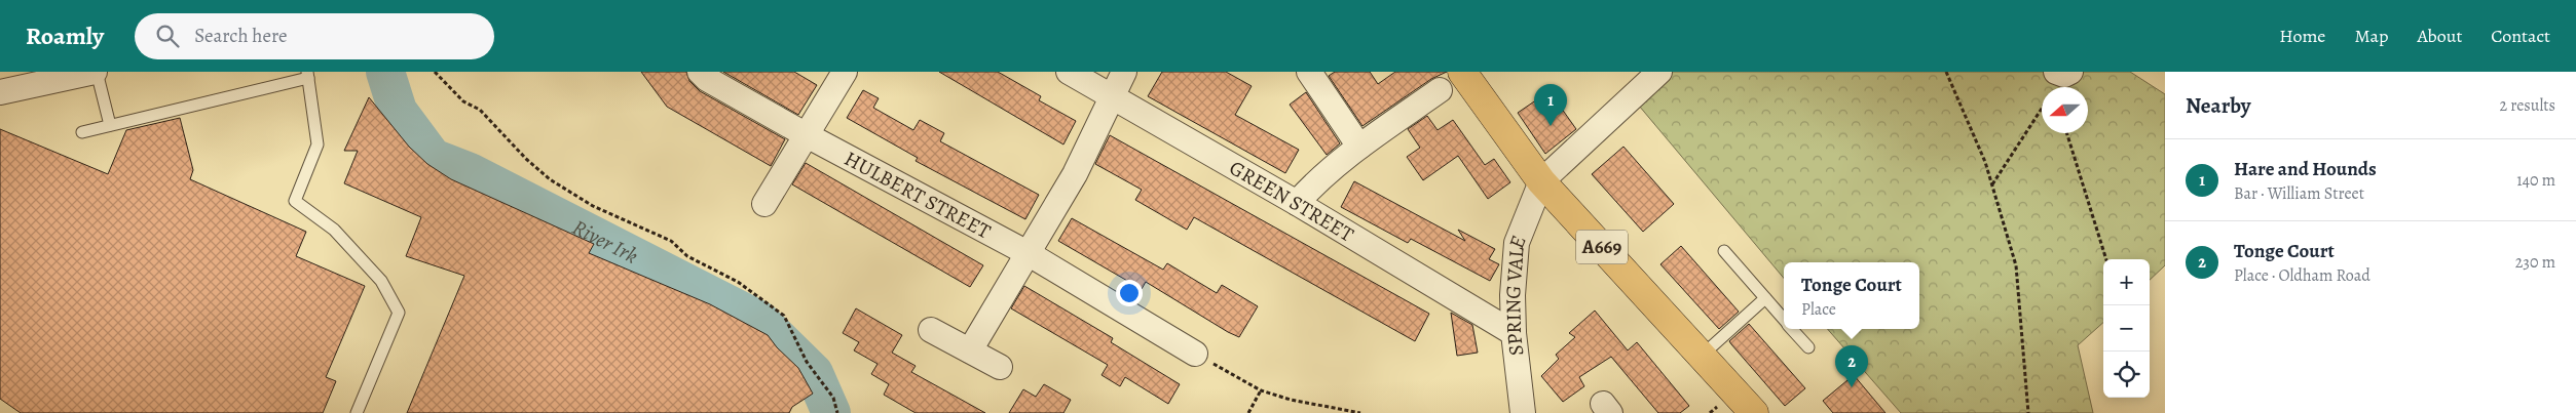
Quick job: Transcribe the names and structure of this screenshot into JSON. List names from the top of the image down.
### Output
{
  "streets": {
    "main road": ["A669"],
    "street": ["HULBERT STREET", "GREEN STREET", "SPRING VALE"]
  },
  "crossings": [
    ["GREEN STREET", "SPRING VALE"],
    ["A669", "SPRING VALE"]
  ],
  "water": ["River Irk"],
  "north": "left",
  "page": {
    "header": "Roamly",
    "search": "Search here",
    "nav": [
      "Home",
      "Map",
      "About",
      "Contact"
    ],
    "heading": ["Nearby", "2 results"],
    "pins": ["1", "2"],
    "list": [
      {
        "mark": "1",
        "name": "Hare and Hounds",
        "note": "Bar · William Street",
        "value": "140 m"
      },
      {
        "mark": "2",
        "name": "Tonge Court",
        "note": "Place · Oldham Road",
        "value": "230 m"
      }
    ],
    "map_buttons": ["+", "−"],
    "popup": ["Tonge Court", "Place"]
  }
}
